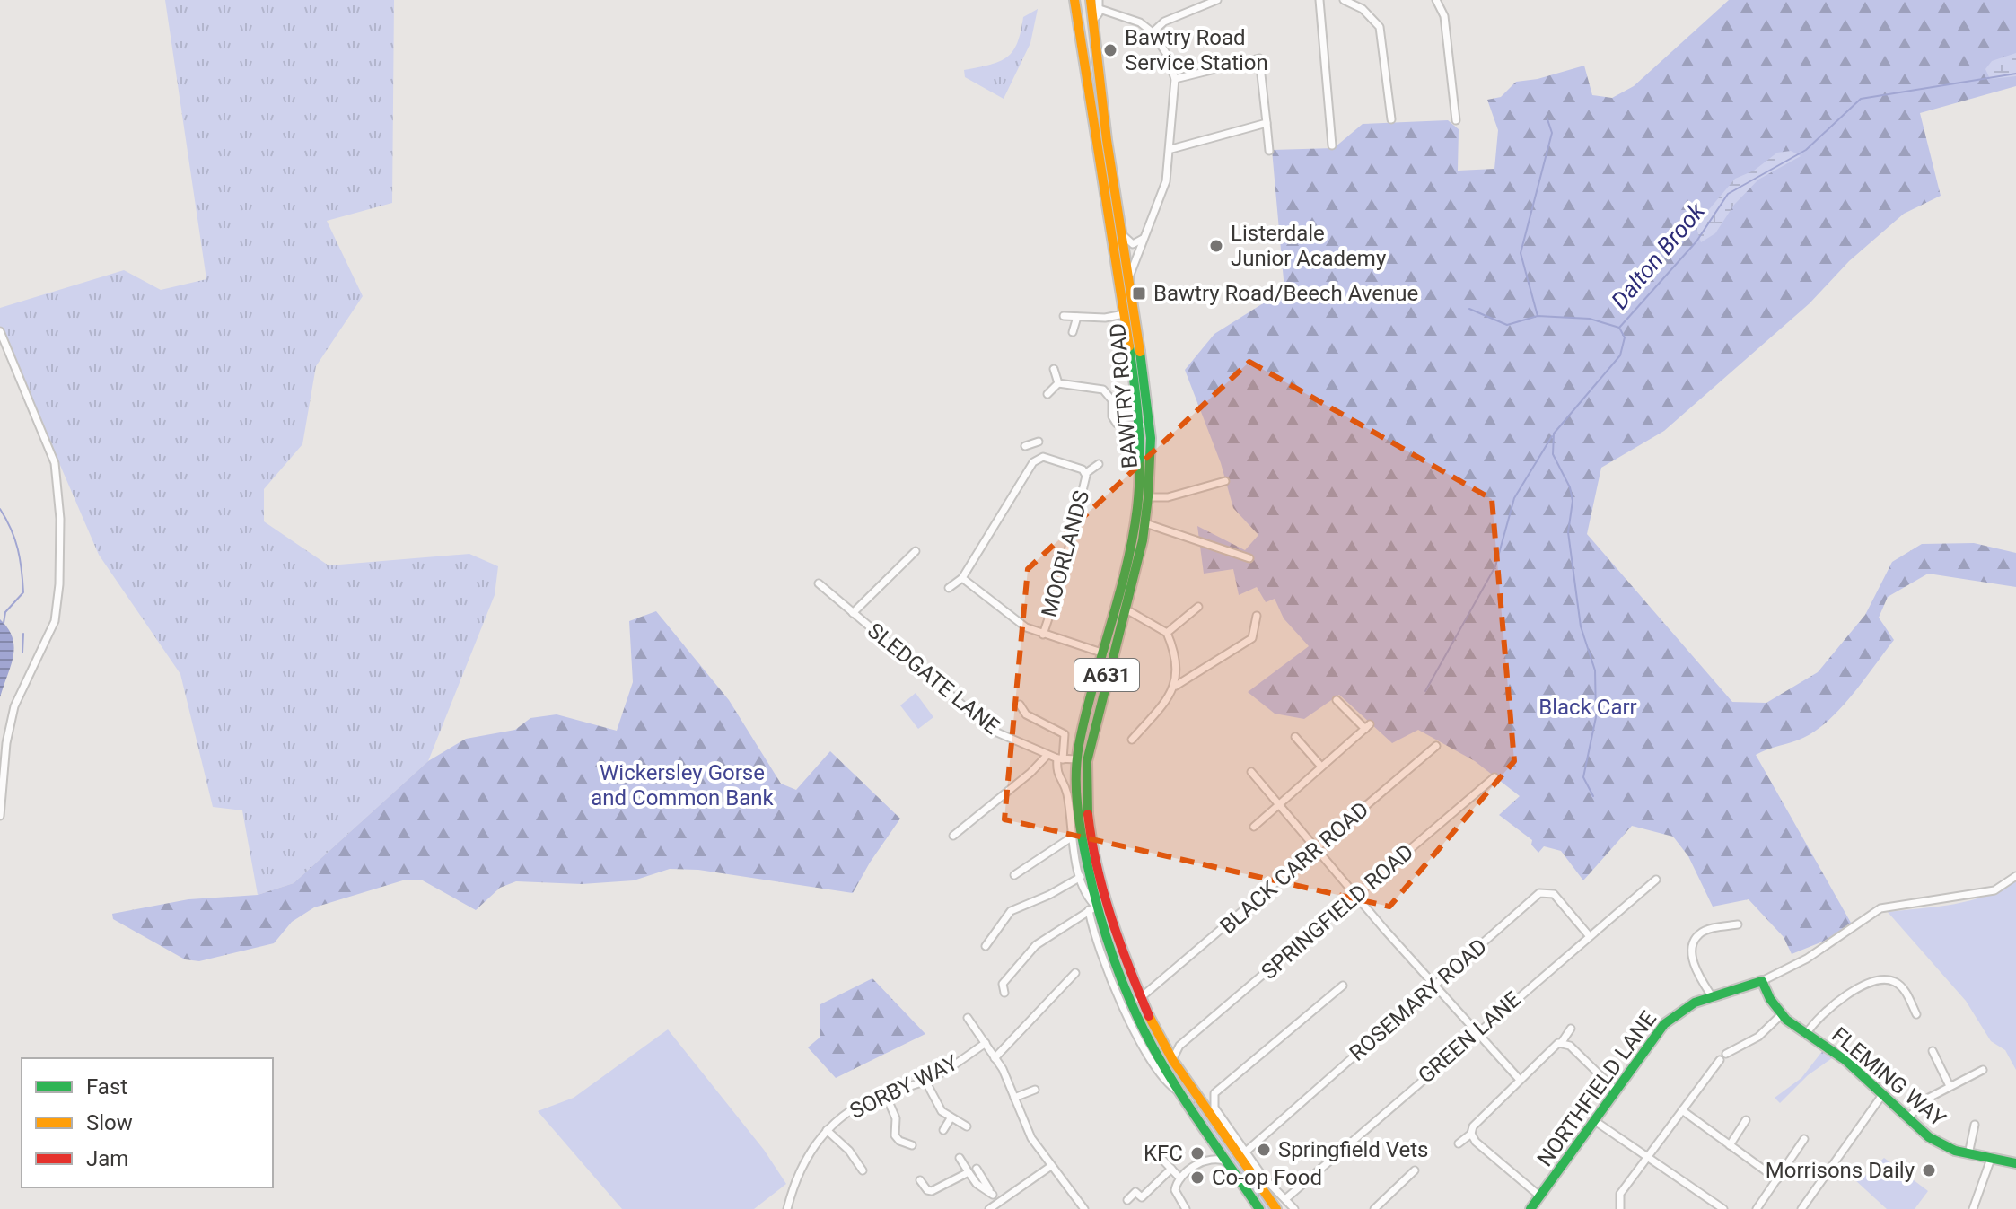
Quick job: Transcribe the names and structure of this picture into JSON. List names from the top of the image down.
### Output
{
  "streets": {
    "main road": [
      "BAWTRY ROAD",
      "A631",
      "FLEMING WAY",
      "NORTHFIELD LANE"
    ],
    "street": [
      "MOORLANDS",
      "SLEDGATE LANE",
      "BLACK CARR ROAD",
      "SPRINGFIELD ROAD",
      "ROSEMARY ROAD",
      "GREEN LANE",
      "SORBY WAY"
    ]
  },
  "crossings": [
    ["BAWTRY ROAD", "MOORLANDS"],
    ["BAWTRY ROAD", "A631"],
    ["BAWTRY ROAD", "SLEDGATE LANE"],
    ["BAWTRY ROAD", "BLACK CARR ROAD"],
    ["BAWTRY ROAD", "SPRINGFIELD ROAD"],
    ["ROSEMARY ROAD", "GREEN LANE"],
    ["FLEMING WAY", "NORTHFIELD LANE"]
  ],
  "water": ["Dalton Brook"],
  "parks": ["Black Carr", "Wickersley Gorse and Common Bank"],
  "places": {
    "other": [
      "Bawtry Road Service Station",
      "Listerdale Junior Academy",
      "Springfield Vets",
      "KFC",
      "Morrisons Daily",
      "Co-op Food"
    ],
    "transit": ["Bawtry Road/Beech Avenue"]
  },
  "legend": ["Fast", "Slow", "Jam"]
}
